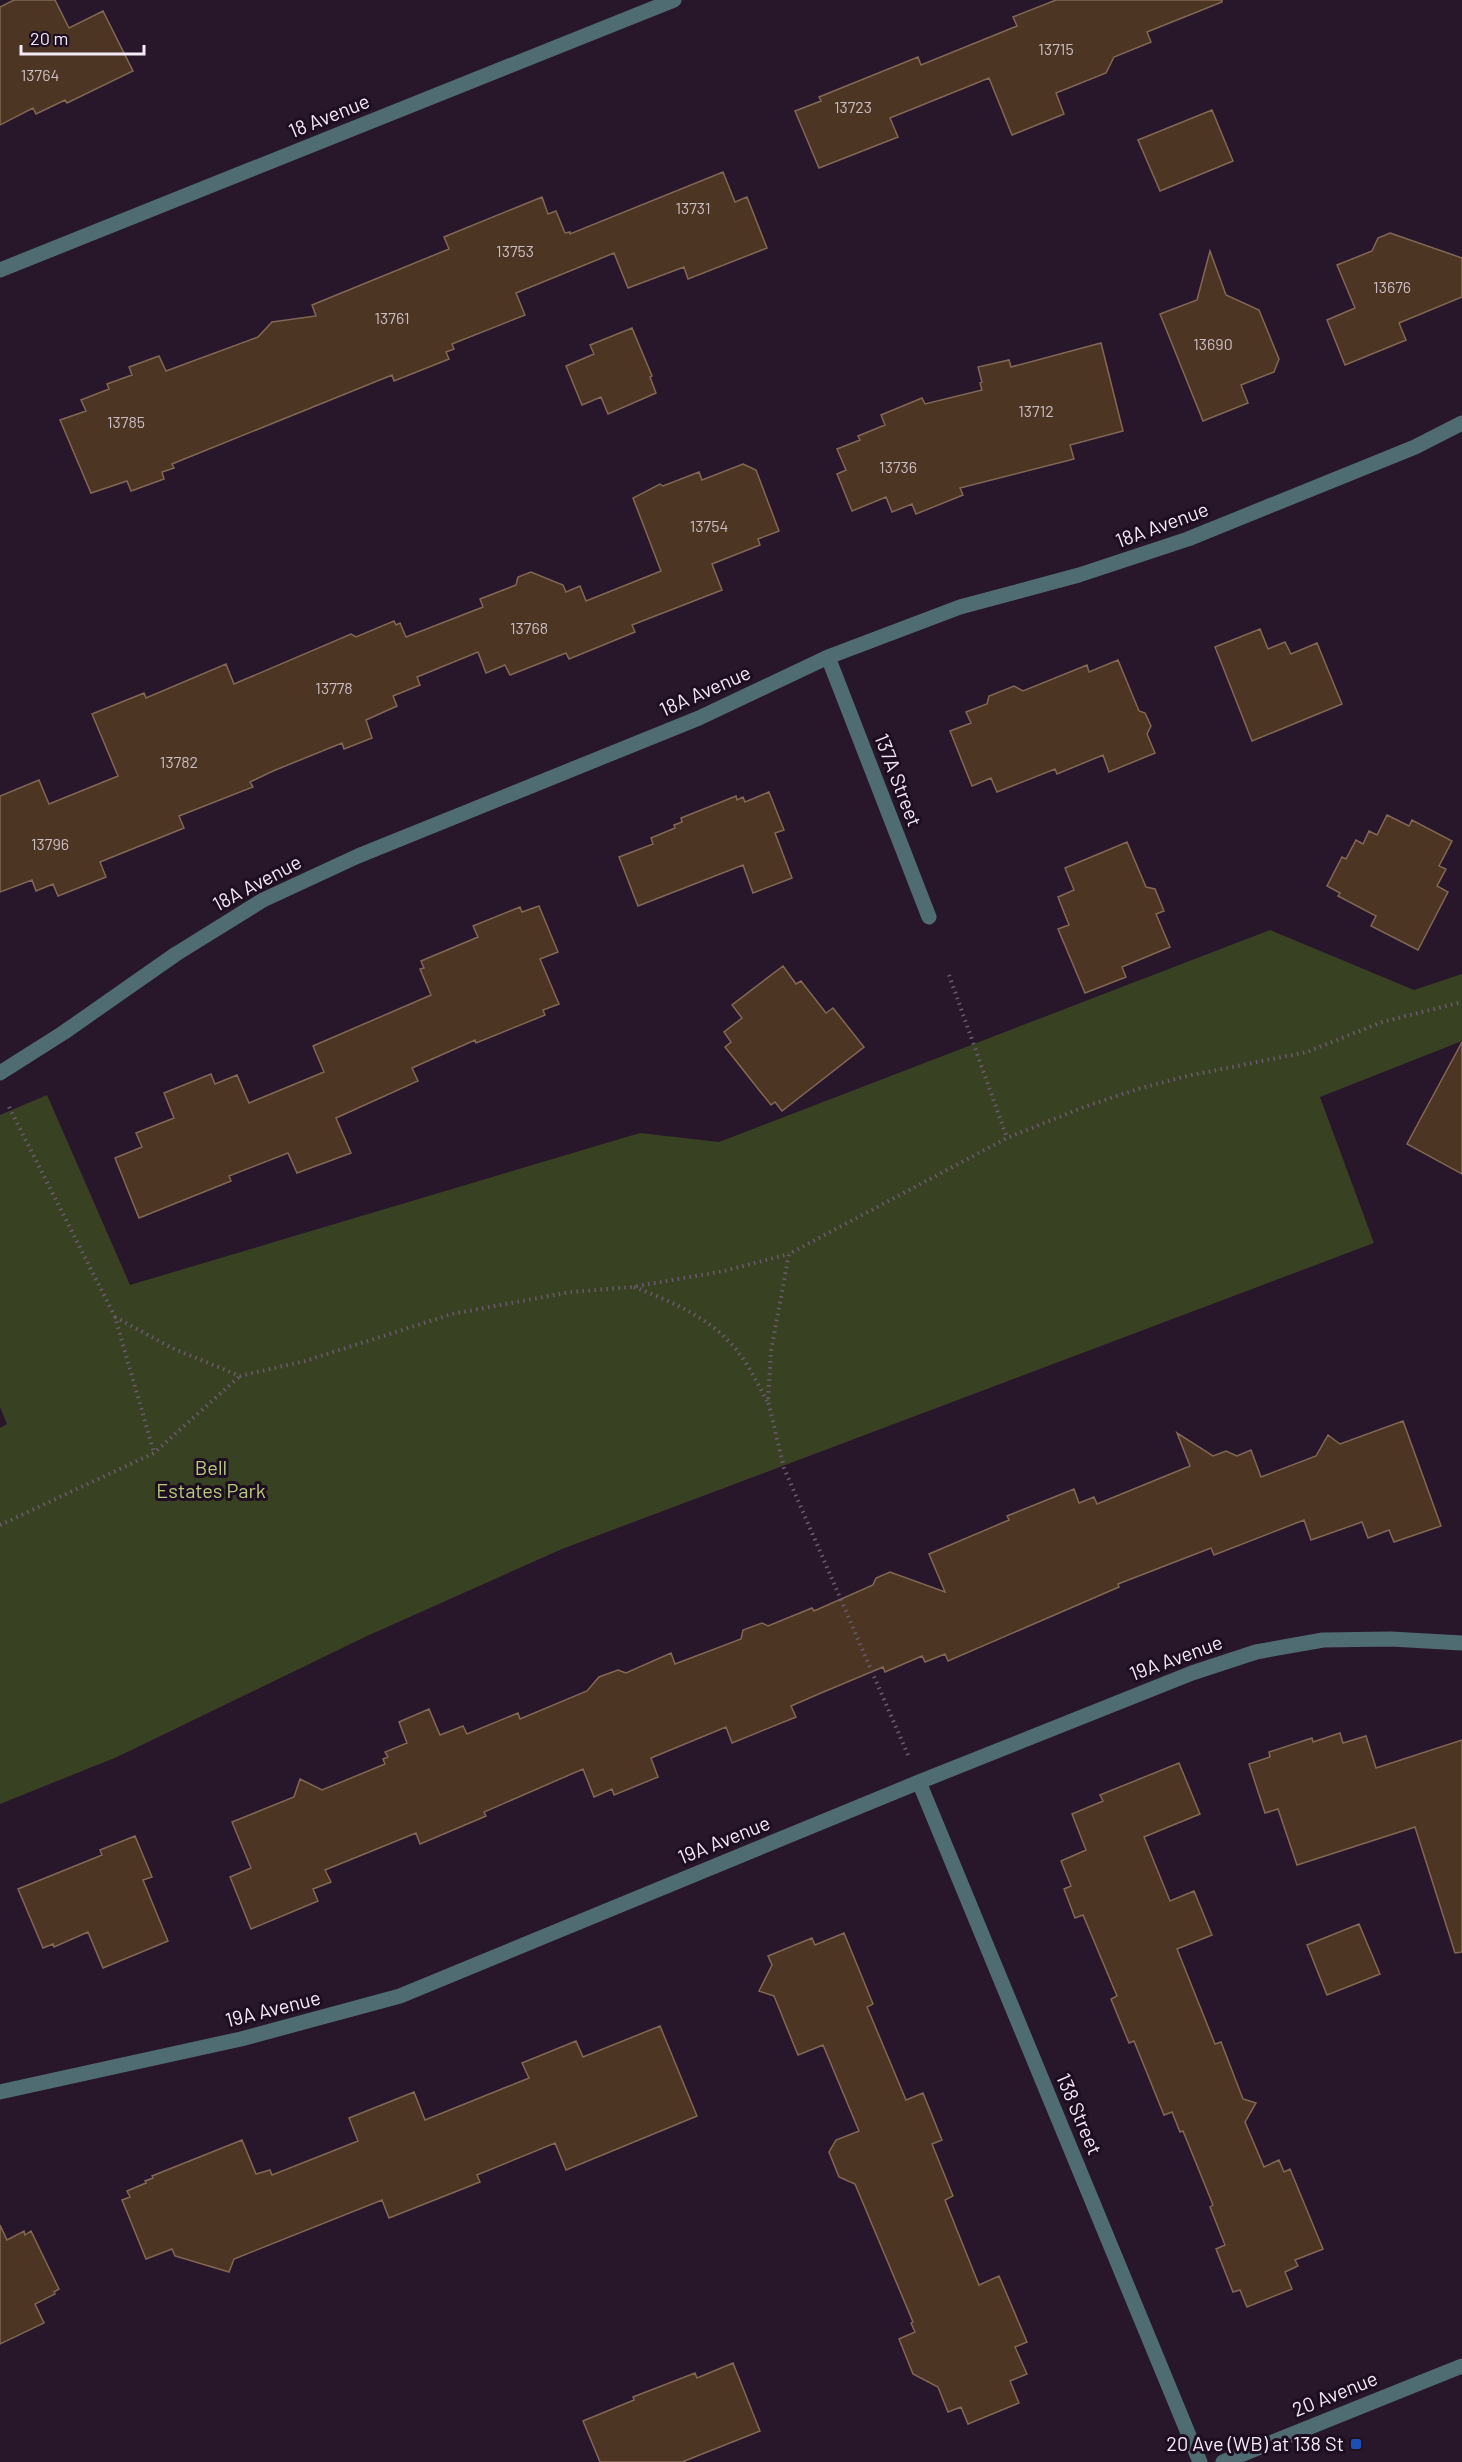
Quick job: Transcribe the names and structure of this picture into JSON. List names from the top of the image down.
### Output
{
  "streets": {
    "street": [
      "18 Avenue",
      "18A Avenue",
      "137A Street",
      "19A Avenue",
      "138 Street",
      "20 Avenue"
    ]
  },
  "crossings": [
    ["18A Avenue", "137A Street"],
    ["19A Avenue", "138 Street"]
  ],
  "parks": ["Bell Estates Park"],
  "places": {
    "transit": ["20 Ave (WB) at 138 St"]
  },
  "house_numbers": [
    "13715",
    "13764",
    "13723",
    "13731",
    "13753",
    "13676",
    "13761",
    "13690",
    "13712",
    "13785",
    "13736",
    "13754",
    "13768",
    "13778",
    "13782",
    "13796"
  ],
  "scale_bar": "20 m"
}
